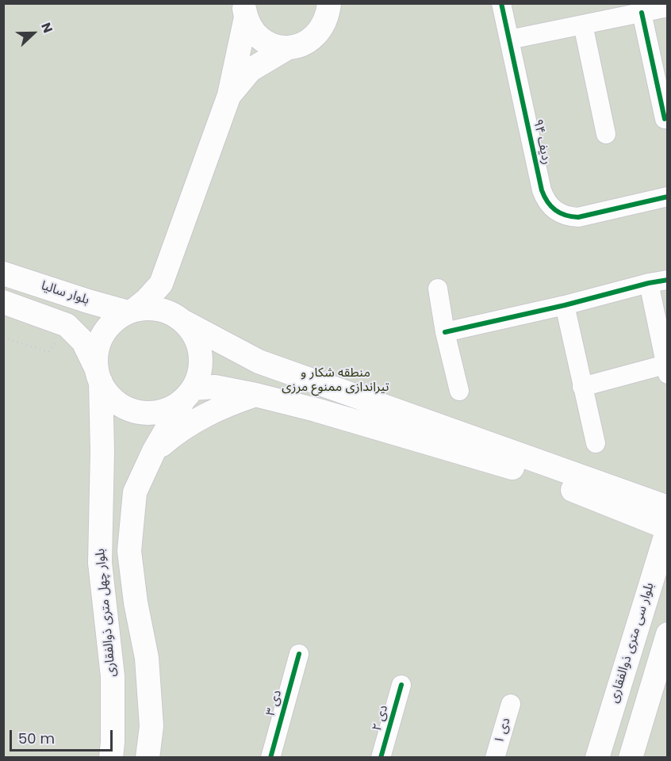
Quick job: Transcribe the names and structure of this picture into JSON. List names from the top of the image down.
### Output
{
  "streets": {
    "main road": ["بلوار سالیا", "بلوار چهل متری ذوالفقاری", "بلوار سی متری ذوالفقاری"],
    "street": [
      "ردیف ۹۴",
      "دی ۳",
      "دی ۲",
      "دی ۱"
    ]
  },
  "crossings": [
    ["بلوار سالیا", "بلوار چهل متری ذوالفقاری"]
  ],
  "parks": ["منطقه شکار و تیراندازی ممنوع مرزی"],
  "scale_bar": "50 m",
  "north": "right"
}
